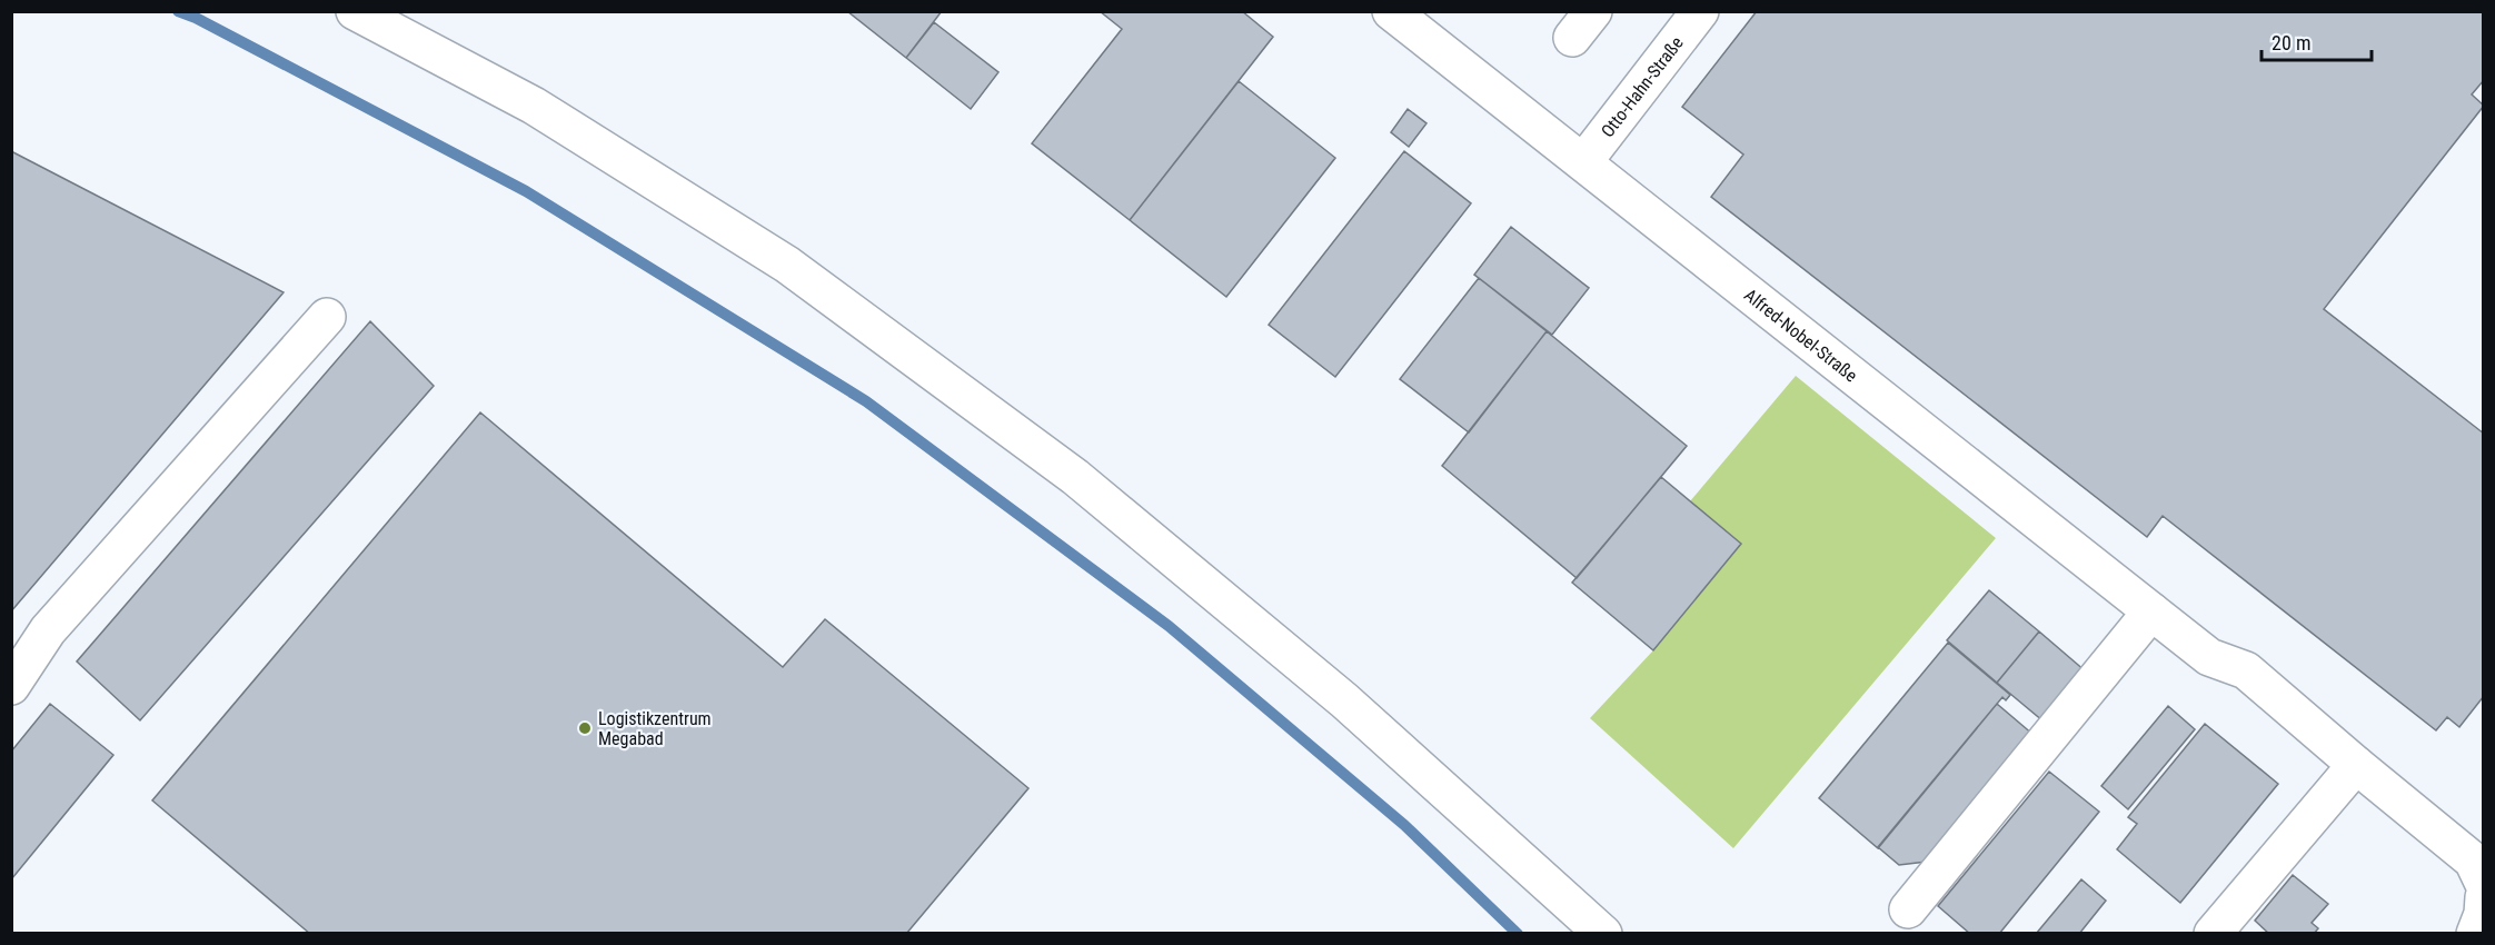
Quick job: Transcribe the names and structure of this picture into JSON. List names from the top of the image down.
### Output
{
  "streets": {
    "main road": ["Otto-Hahn-Straße", "Alfred-Nobel-Straße"]
  },
  "crossings": [
    ["Otto-Hahn-Straße", "Alfred-Nobel-Straße"]
  ],
  "places": ["Logistikzentrum Megabad"],
  "scale_bar": "20 m"
}
